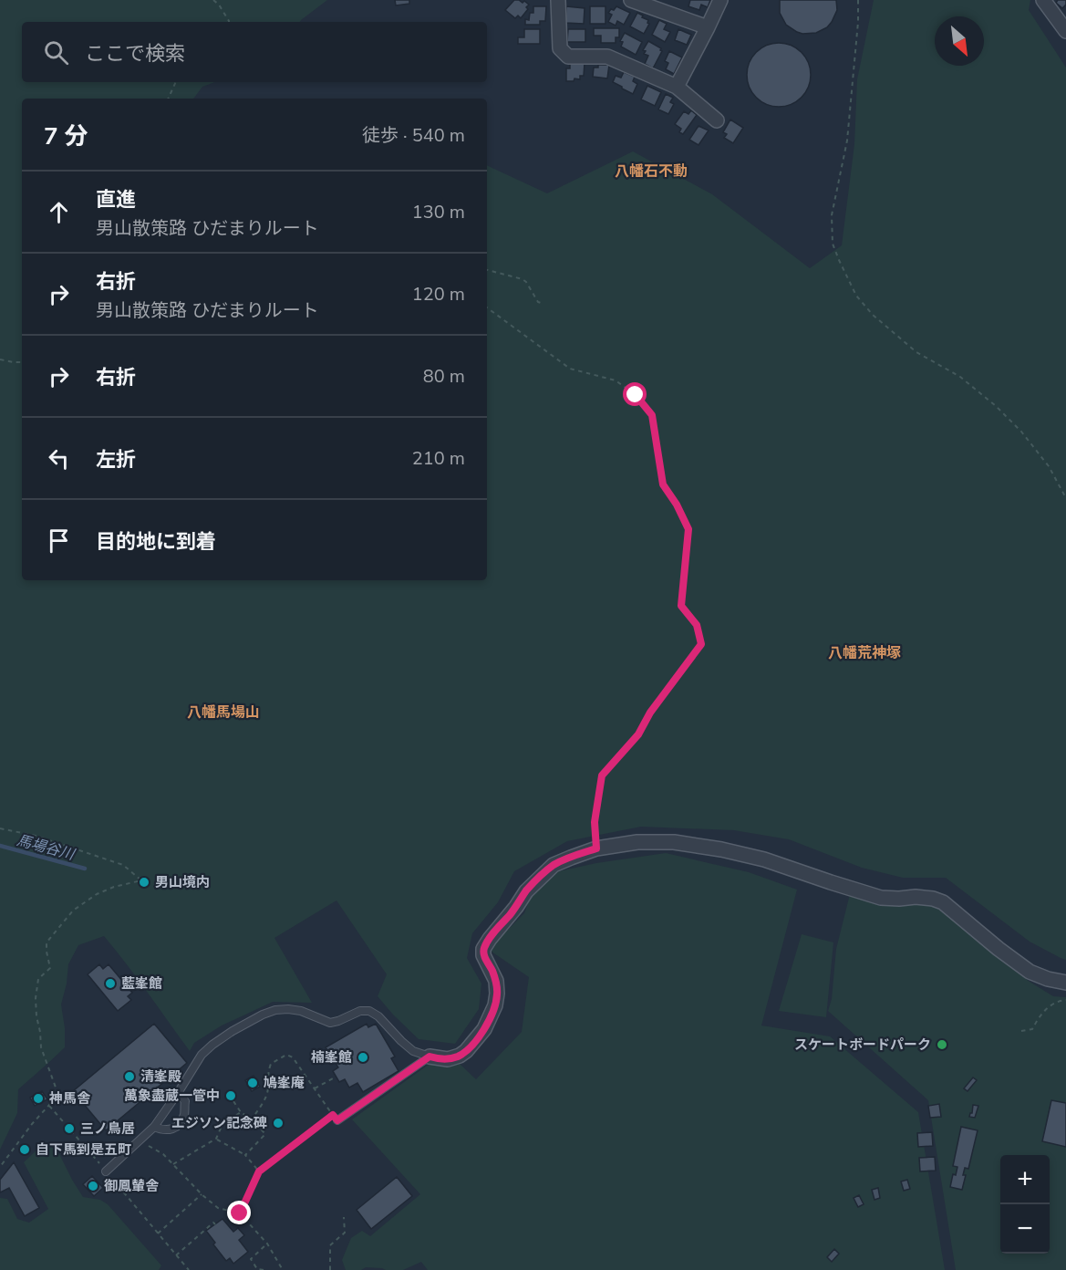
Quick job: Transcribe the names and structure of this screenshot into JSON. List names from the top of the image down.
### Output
{
  "districts": ["八幡石不動", "八幡荒神塚", "八幡馬場山"],
  "water": ["馬場谷川"],
  "places": [
    "男山境内",
    "藍峯館",
    "スケートボードパーク",
    "楠峯館",
    "清峯殿",
    "鳩峯庵",
    "萬象盡蔵一管中",
    "神馬舎",
    "エジソン記念碑",
    "三ノ鳥居",
    "自下馬到是五町",
    "御鳳輦舎"
  ],
  "north": "bottom right",
  "page": {
    "search": "ここで検索",
    "heading": ["7 分", "徒歩 · 540 m"],
    "list": [
      ["直進", "男山散策路 ひだまりルート", "130 m"],
      ["右折", "男山散策路 ひだまりルート", "120 m"],
      ["右折", "80 m"],
      ["左折", "210 m"],
      "目的地に到着"
    ],
    "map_buttons": ["+", "−"]
  }
}
